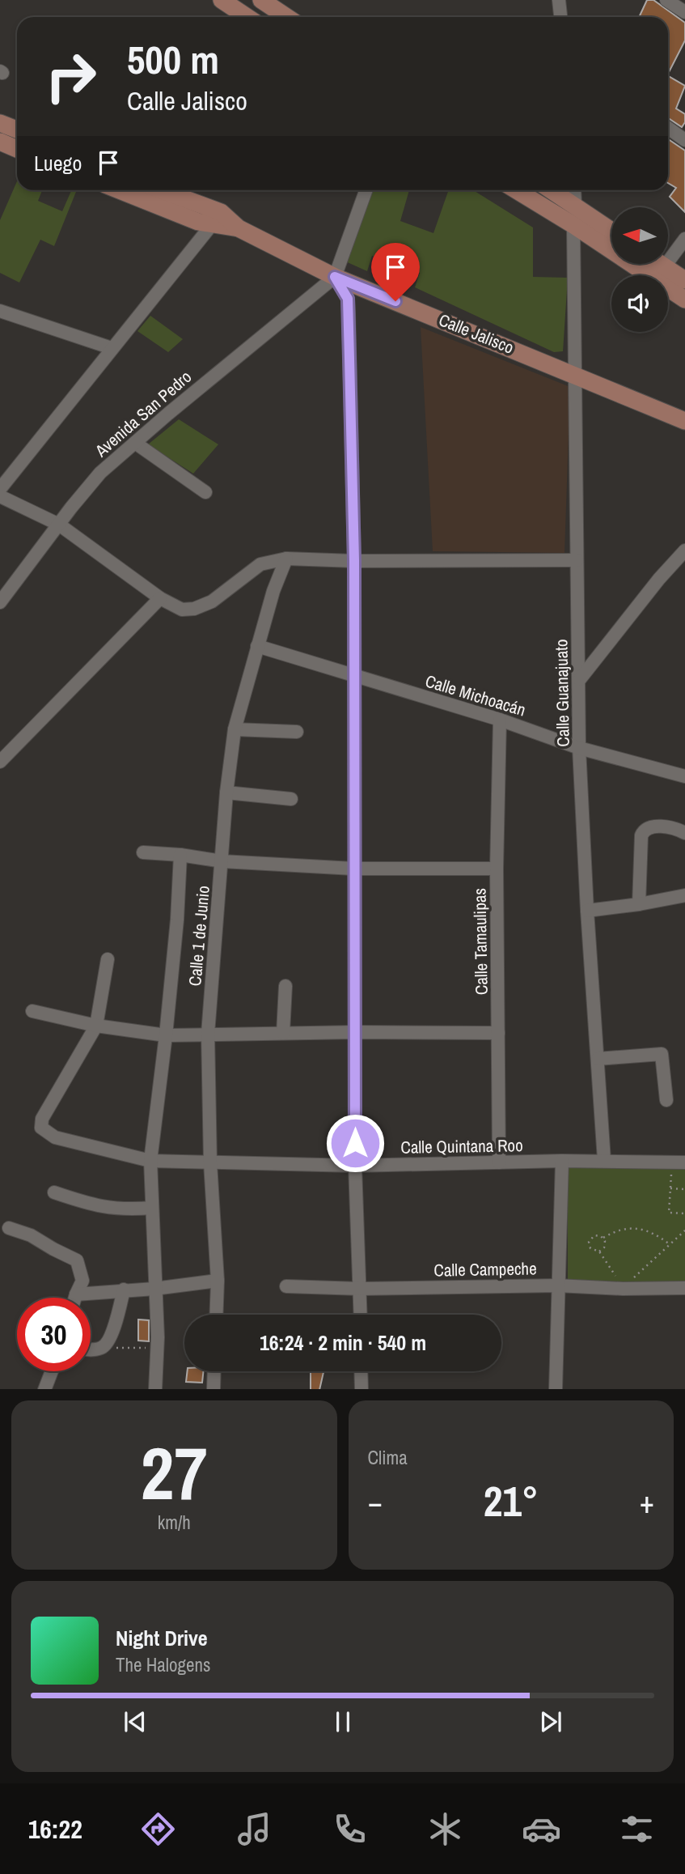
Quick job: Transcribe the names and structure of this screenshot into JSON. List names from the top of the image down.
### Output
{
  "streets": {
    "street": [
      "Calle Jalisco",
      "Avenida San Pedro",
      "Calle Guanajuato",
      "Calle Michoacán",
      "Calle 1 de Junio",
      "Calle Tamaulipas",
      "Calle Quintana Roo",
      "Calle Campeche"
    ]
  },
  "crossings": [
    ["Calle Jalisco", "Avenida San Pedro"],
    ["Calle Jalisco", "Calle Guanajuato"],
    ["Calle Guanajuato", "Calle Michoacán"],
    ["Calle Guanajuato", "Calle Quintana Roo"],
    ["Calle Michoacán", "Calle 1 de Junio"],
    ["Calle Michoacán", "Calle Tamaulipas"],
    ["Calle 1 de Junio", "Calle Quintana Roo"],
    ["Calle Tamaulipas", "Calle Quintana Roo"]
  ],
  "north": "left",
  "page": {
    "turn": ["500 m", "Calle Jalisco"],
    "then": "Luego",
    "limit": "30",
    "trip": "16:24 · 2 min · 540 m",
    "tile": [
      ["27", "km/h"],
      "Clima"
    ],
    "heat": ["−", "21°", "+"],
    "song": ["Night Drive", "The Halogens"],
    "tabs": "16:22"
  }
}
